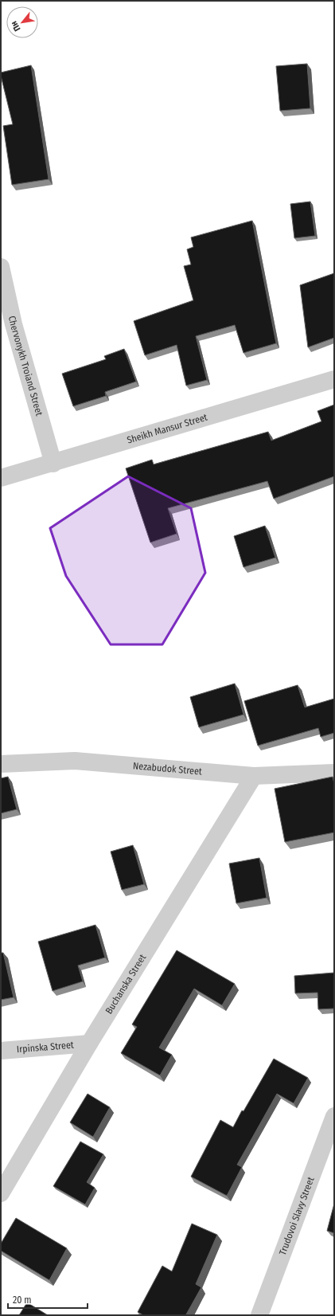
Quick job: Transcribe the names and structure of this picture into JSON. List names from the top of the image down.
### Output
{
  "streets": {
    "street": [
      "Chervonykh Troiand Street",
      "Sheikh Mansur Street",
      "Nezabudok Street",
      "Buchanska Street",
      "Irpinska Street",
      "Trudovoi Slavy Street"
    ]
  },
  "crossings": [
    ["Chervonykh Troiand Street", "Sheikh Mansur Street"],
    ["Nezabudok Street", "Buchanska Street"],
    ["Buchanska Street", "Irpinska Street"]
  ],
  "scale_bar": "20 m",
  "north": "bottom left"
}
